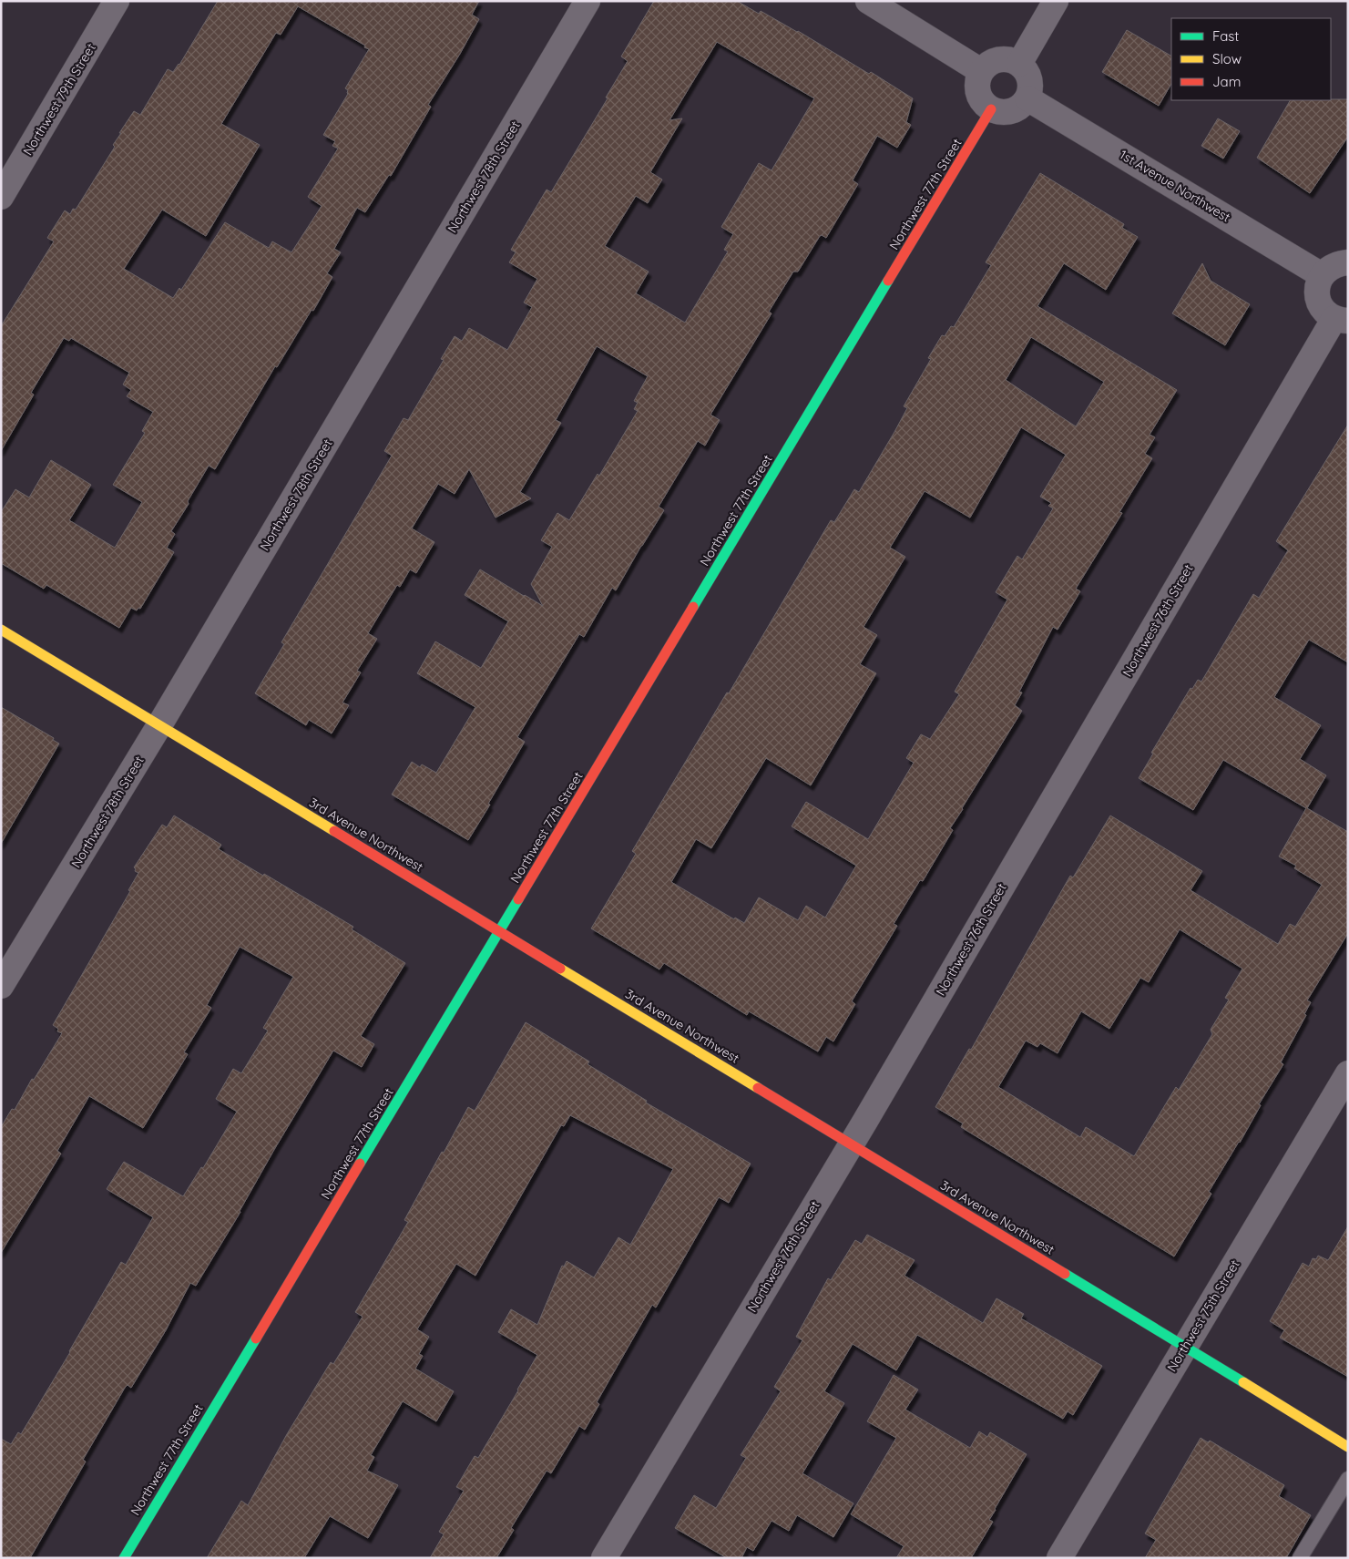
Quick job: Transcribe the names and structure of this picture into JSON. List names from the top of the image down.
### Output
{
  "streets": {
    "street": [
      "Northwest 79th Street",
      "Northwest 78th Street",
      "1st Avenue Northwest",
      "Northwest 77th Street",
      "Northwest 76th Street",
      "3rd Avenue Northwest",
      "Northwest 75th Street"
    ]
  },
  "crossings": [
    ["Northwest 78th Street", "3rd Avenue Northwest"],
    ["1st Avenue Northwest", "Northwest 77th Street"],
    ["Northwest 77th Street", "3rd Avenue Northwest"],
    ["Northwest 76th Street", "3rd Avenue Northwest"],
    ["3rd Avenue Northwest", "Northwest 75th Street"]
  ],
  "legend": ["Fast", "Slow", "Jam"]
}
